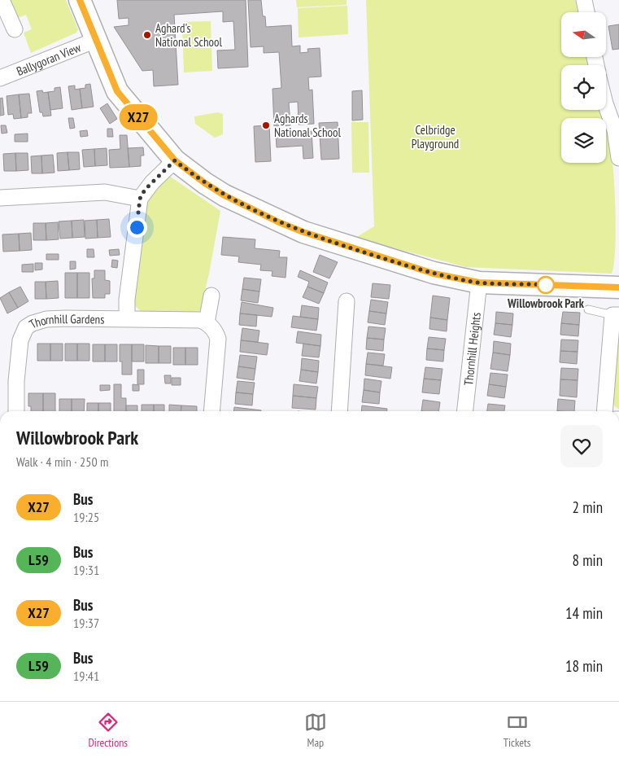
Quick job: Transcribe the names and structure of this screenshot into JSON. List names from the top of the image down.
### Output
{
  "streets": {
    "street": ["Ballygoran View", "Thornhill Gardens", "Thornhill Heights"]
  },
  "parks": ["Celbridge Playground"],
  "places": ["Aghard's National School", "Aghards National School", "Willowbrook Park"],
  "lines": ["bus line X27"],
  "north": "left",
  "page": {
    "on_map": "X27",
    "heading": ["Willowbrook Park", "Walk · 4 min · 250 m"],
    "list": [
      {
        "mark": "X27",
        "name": "Bus",
        "note": "19:25",
        "value": "2 min"
      },
      {
        "mark": "L59",
        "name": "Bus",
        "note": "19:31",
        "value": "8 min"
      },
      {
        "mark": "X27",
        "name": "Bus",
        "note": "19:37",
        "value": "14 min"
      },
      {
        "mark": "L59",
        "name": "Bus",
        "note": "19:41",
        "value": "18 min"
      }
    ],
    "tabs": ["Directions", "Map", "Tickets"]
  }
}
